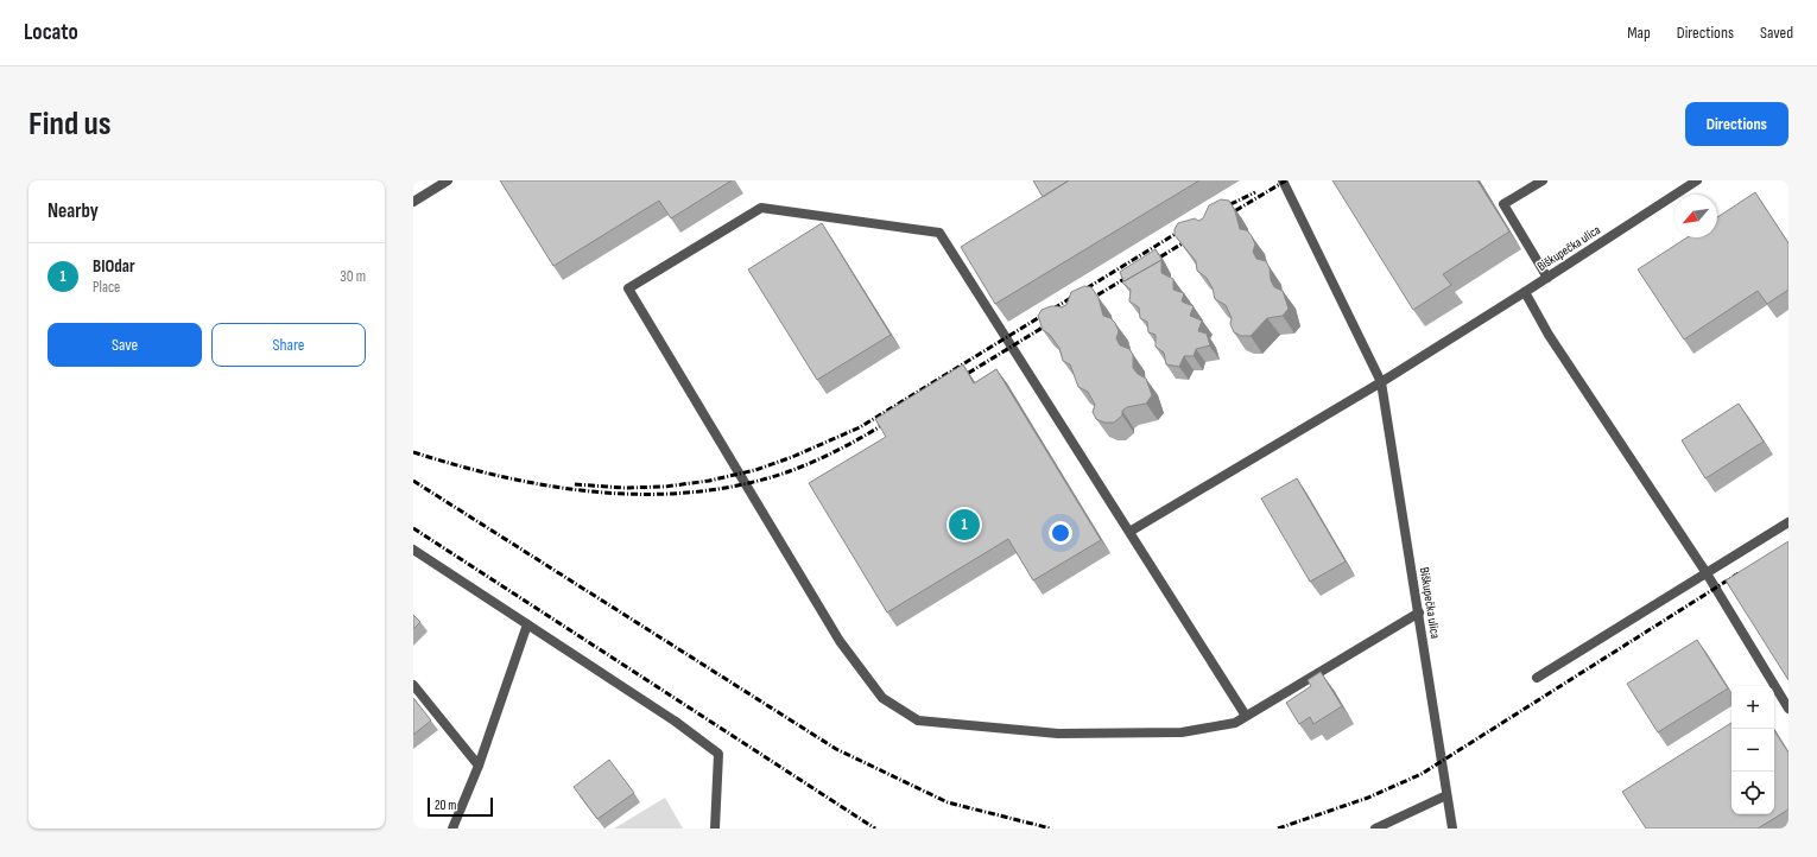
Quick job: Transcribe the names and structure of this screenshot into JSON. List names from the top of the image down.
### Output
{
  "streets": {
    "street": ["Biškupečka ulica"]
  },
  "scale_bar": "20 m",
  "north": "bottom left",
  "page": {
    "header": "Locato",
    "nav": ["Map", "Directions", "Saved"],
    "buttons": [
      "Directions",
      ["Save", "Share"]
    ],
    "title": "Find us",
    "heading": "Nearby",
    "list": [
      {
        "mark": "1",
        "name": "BIOdar",
        "note": "Place",
        "value": "30 m"
      }
    ],
    "pins": "1",
    "map_buttons": ["+", "−"],
    "scale": "20 m"
  }
}
